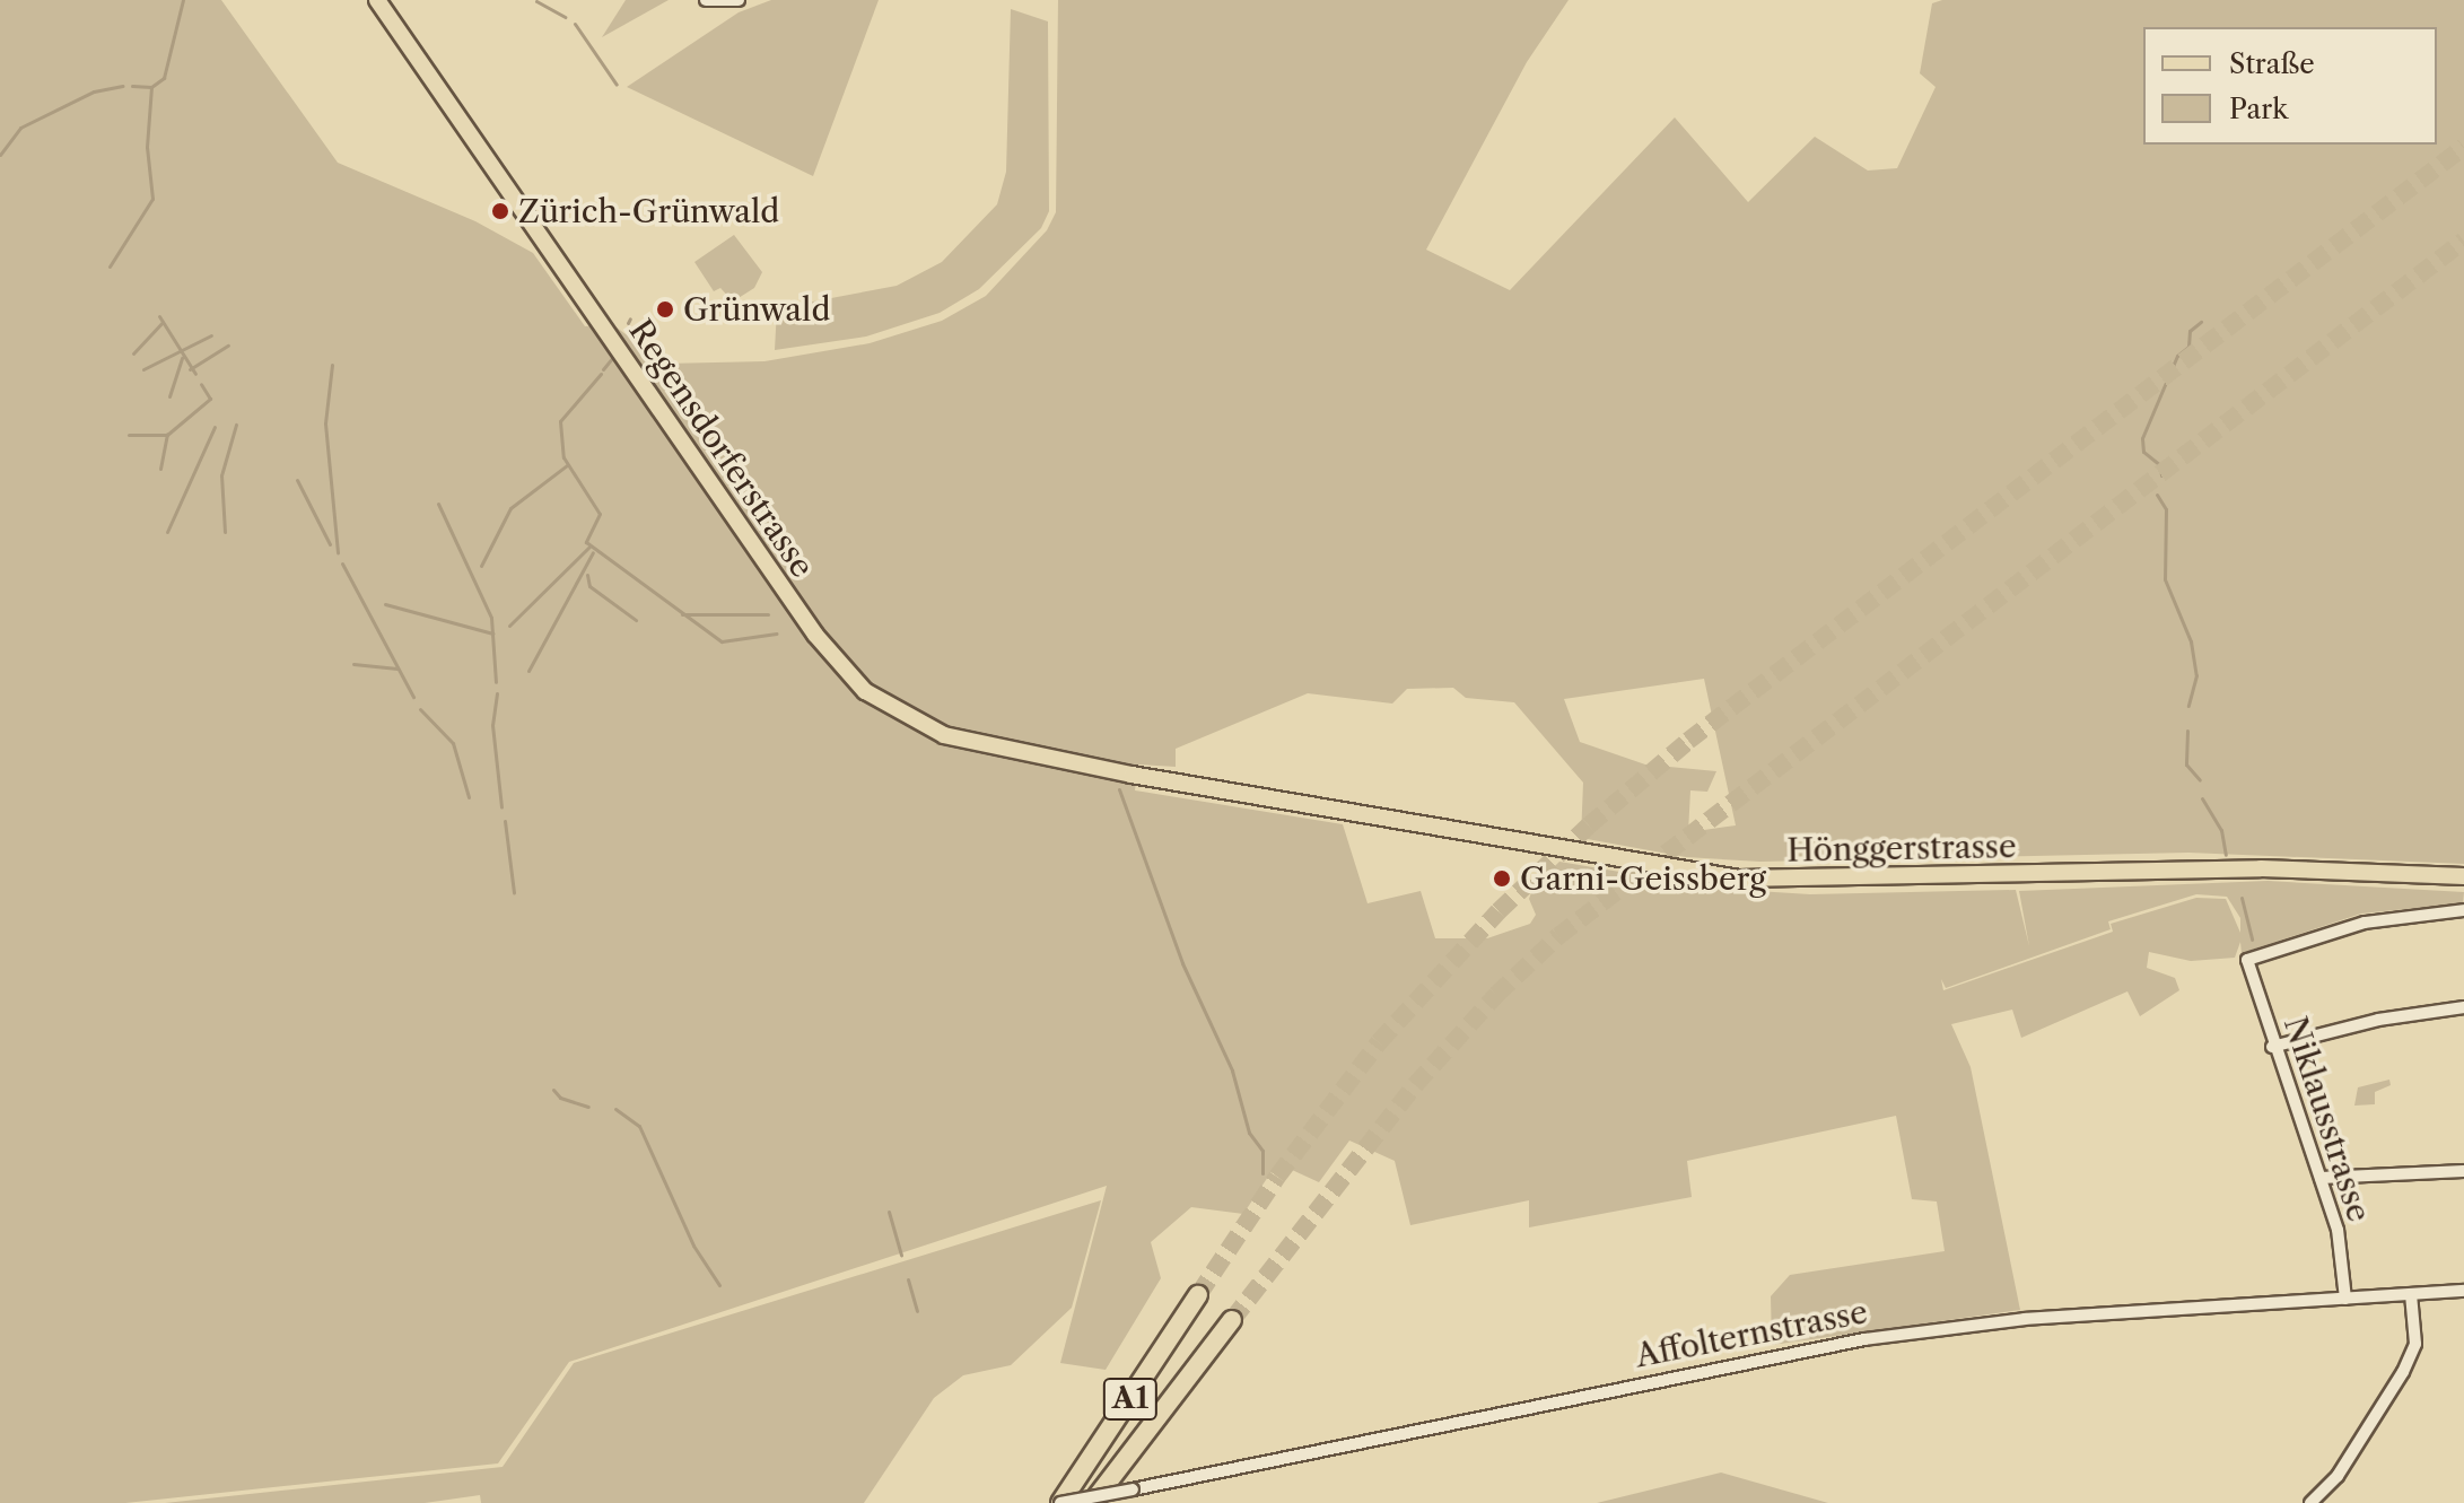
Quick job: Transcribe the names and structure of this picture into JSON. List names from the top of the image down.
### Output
{
  "streets": {
    "highway": ["A1"],
    "main road": ["Regensdorferstrasse", "Hönggerstrasse"],
    "street": ["Niklausstrasse", "Affolternstrasse"]
  },
  "crossings": [
    ["Regensdorferstrasse", "Hönggerstrasse"],
    ["Niklausstrasse", "Affolternstrasse"],
    ["Affolternstrasse", "A1"]
  ],
  "places": ["Zürich-Grünwald", "Grünwald", "Garni-Geissberg"],
  "legend": ["Straße", "Park"]
}
